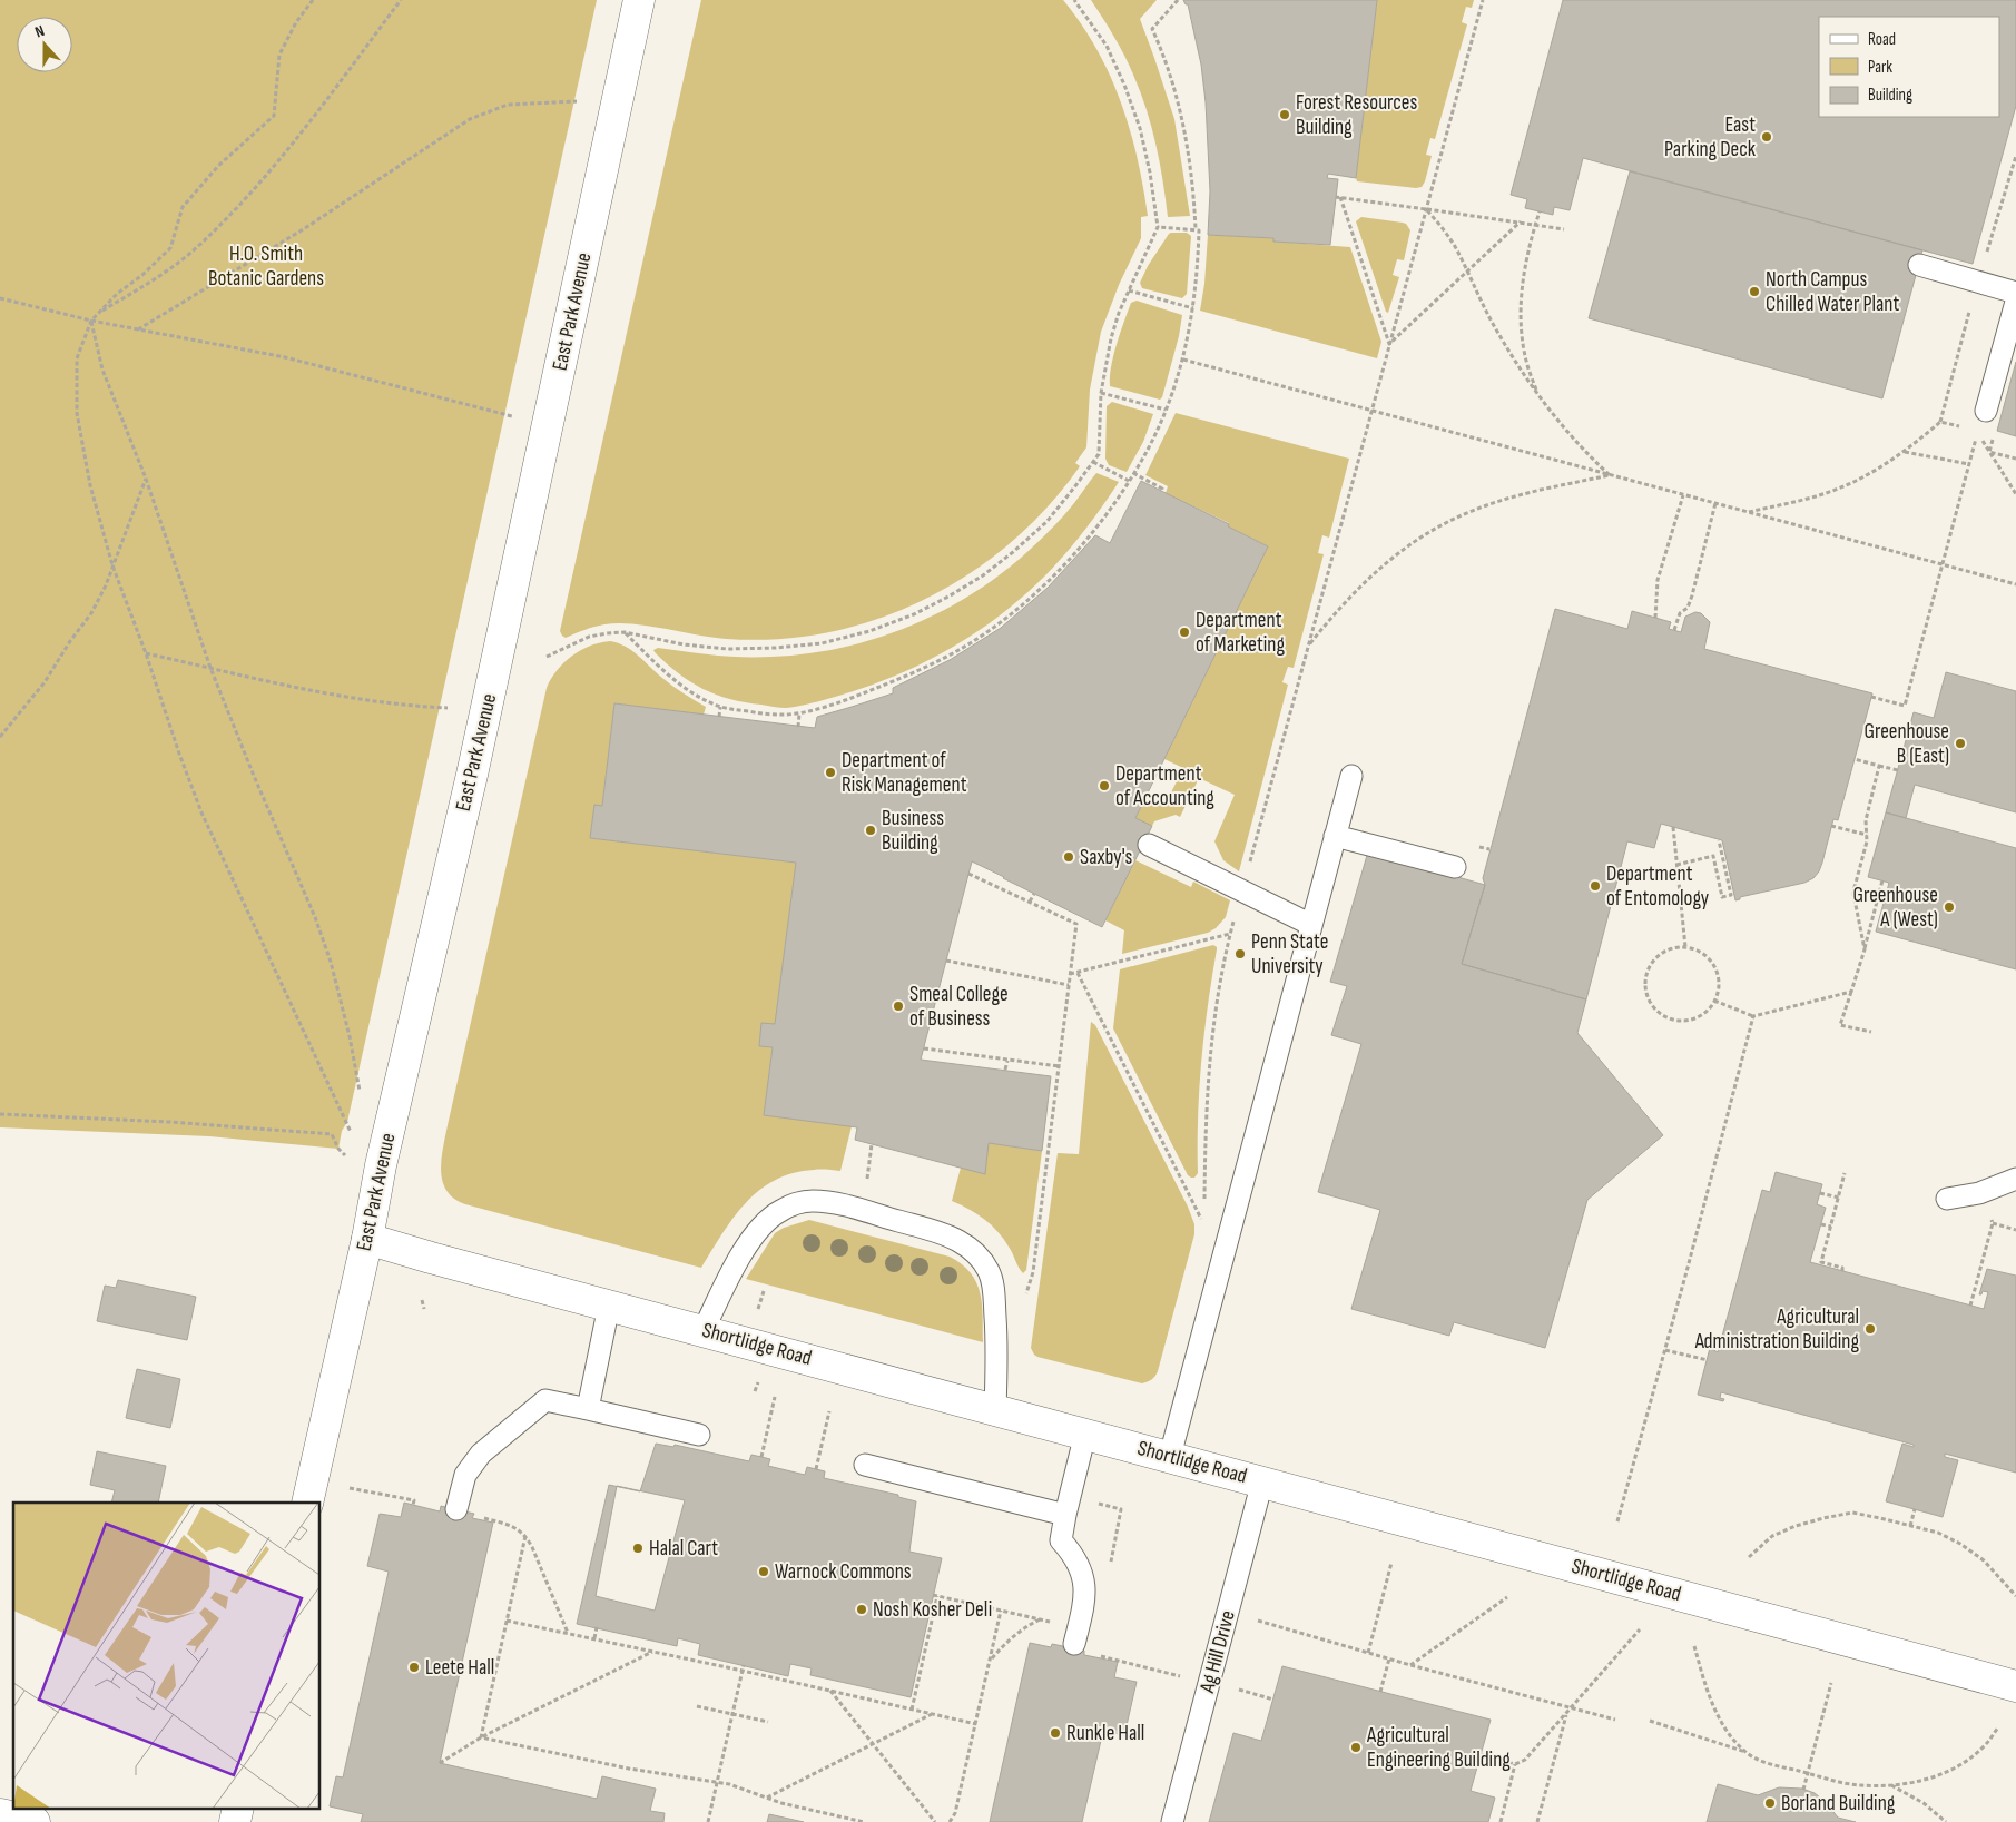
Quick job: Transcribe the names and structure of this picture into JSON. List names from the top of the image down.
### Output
{
  "streets": {
    "street": ["East Park Avenue", "Shortlidge Road"],
    "lane": ["Ag Hill Drive"]
  },
  "crossings": [
    ["East Park Avenue", "Shortlidge Road"],
    ["Shortlidge Road", "Ag Hill Drive"]
  ],
  "parks": ["H.O. Smith Botanic Gardens"],
  "places": [
    "Forest Resources Building",
    "East Parking Deck",
    "North Campus Chilled Water Plant",
    "Department of Marketing",
    "Greenhouse B (East)",
    "Department of Risk Management",
    "Department of Accounting",
    "Business Building",
    "Saxby's",
    "Department of Entomology",
    "Greenhouse A (West)",
    "Penn State University",
    "Smeal College of Business",
    "Agricultural Administration Building",
    "Halal Cart",
    "Warnock Commons",
    "Nosh Kosher Deli",
    "Leete Hall",
    "Runkle Hall",
    "Agricultural Engineering Building",
    "Borland Building"
  ],
  "legend": ["Road", "Park", "Building"],
  "north": "top"
}
